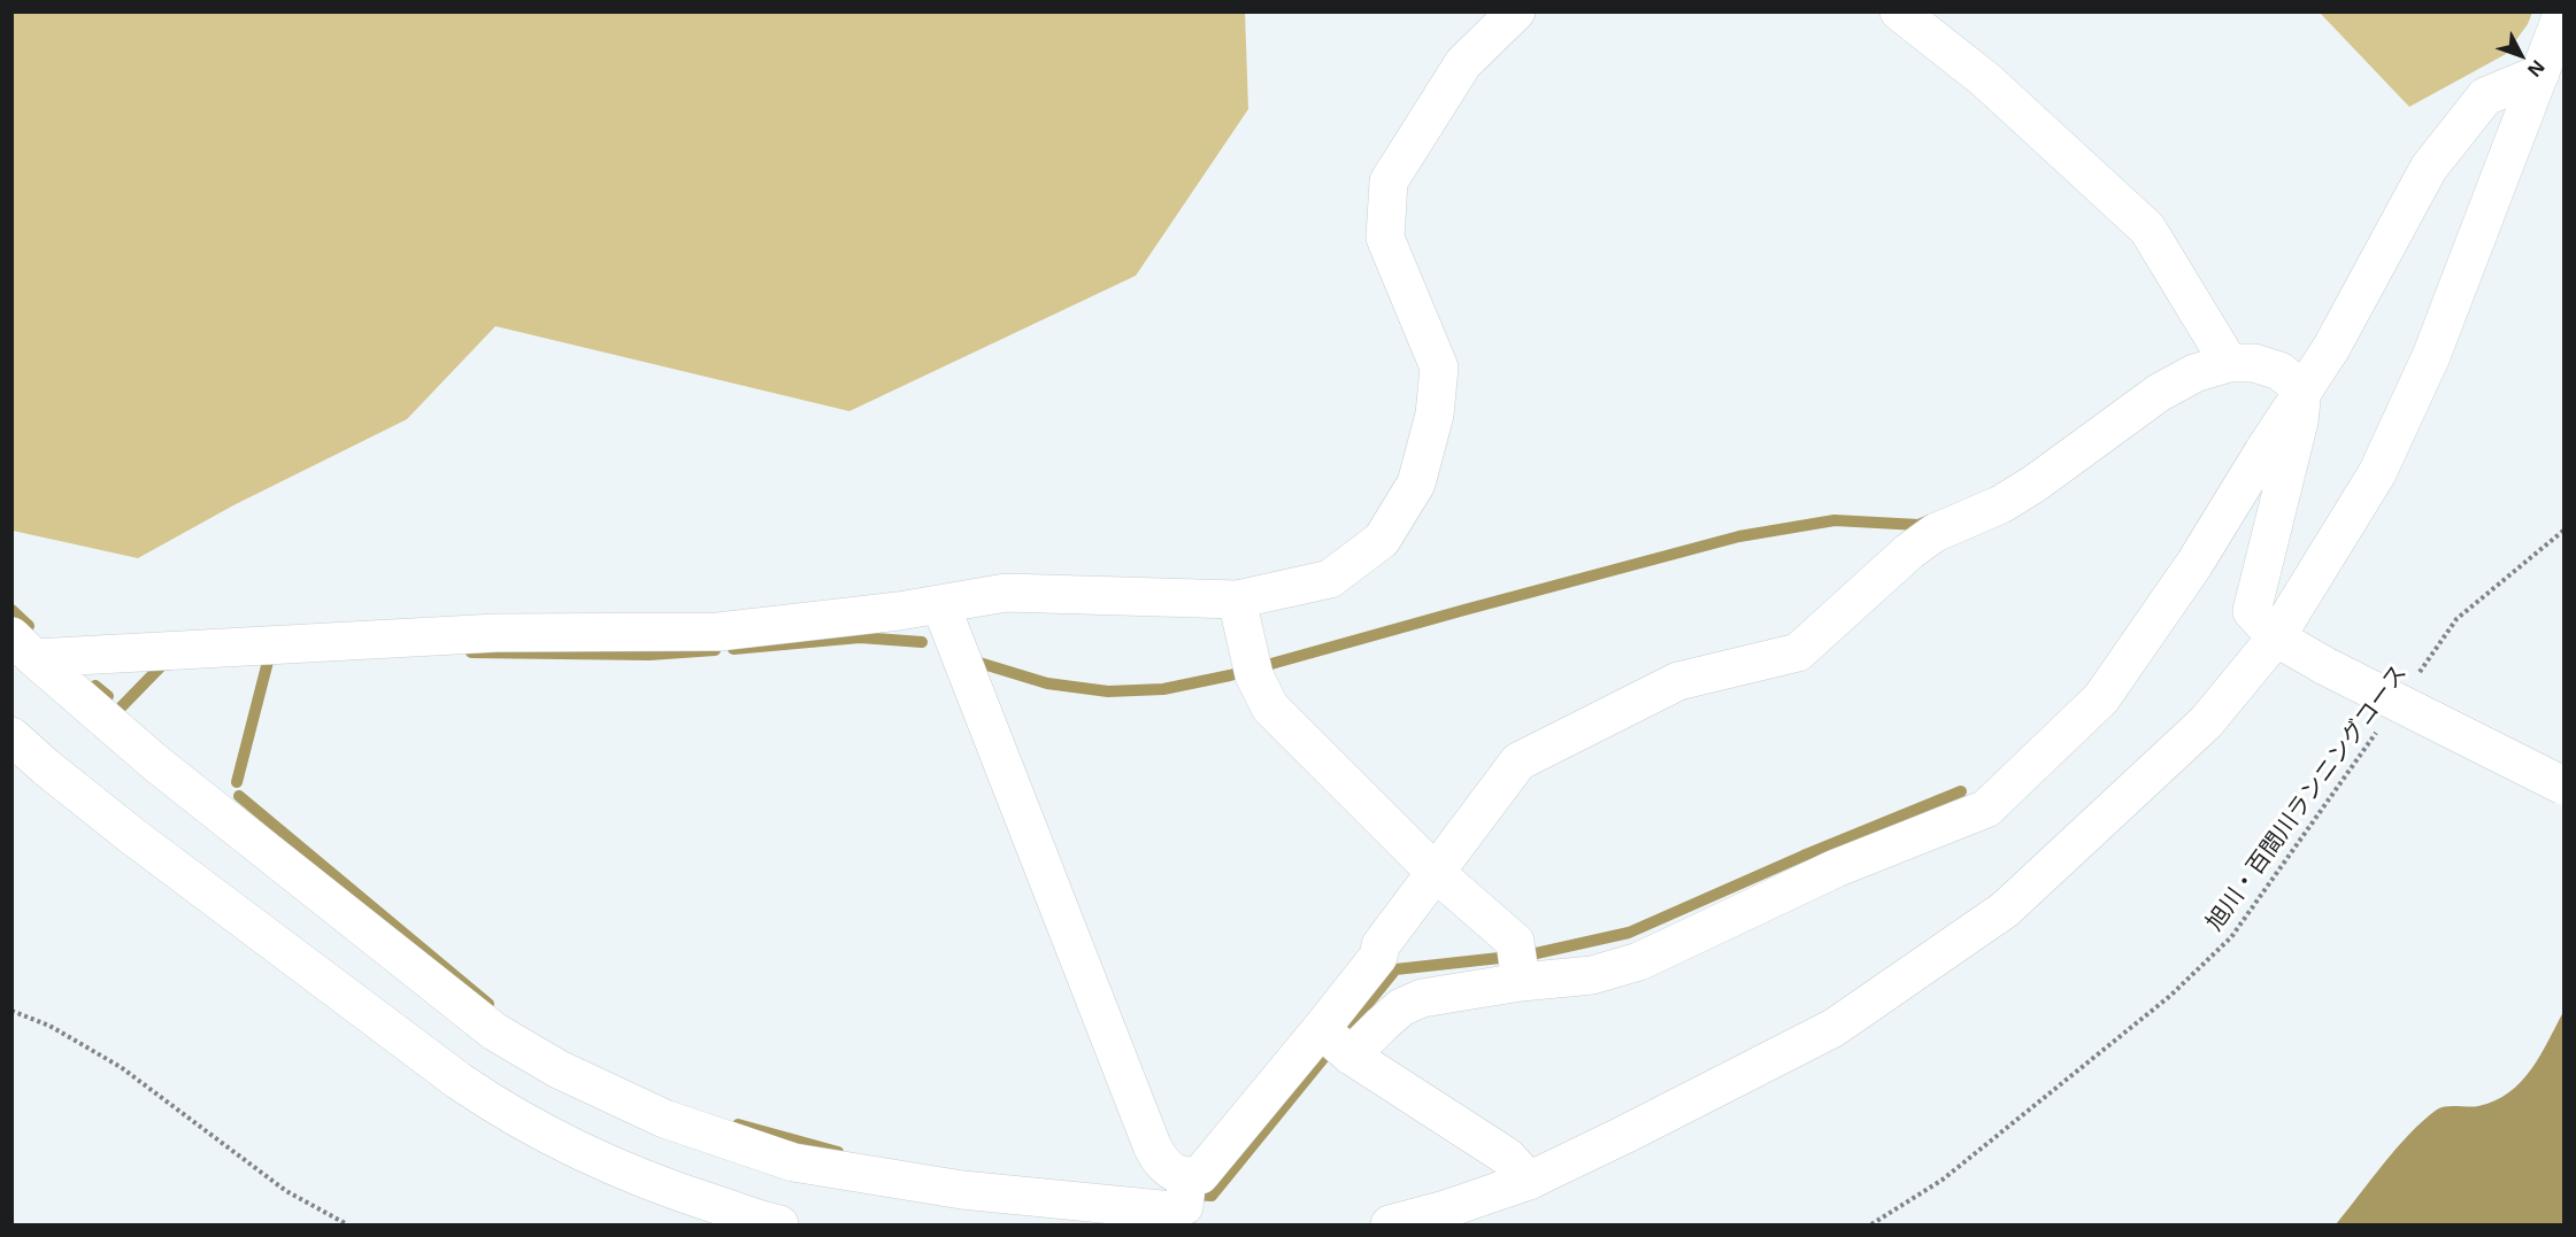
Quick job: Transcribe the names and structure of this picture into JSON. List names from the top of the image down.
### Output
{
  "streets": {
    "path": ["旭川・百間川ランニングコース"]
  },
  "north": "bottom right"
}
